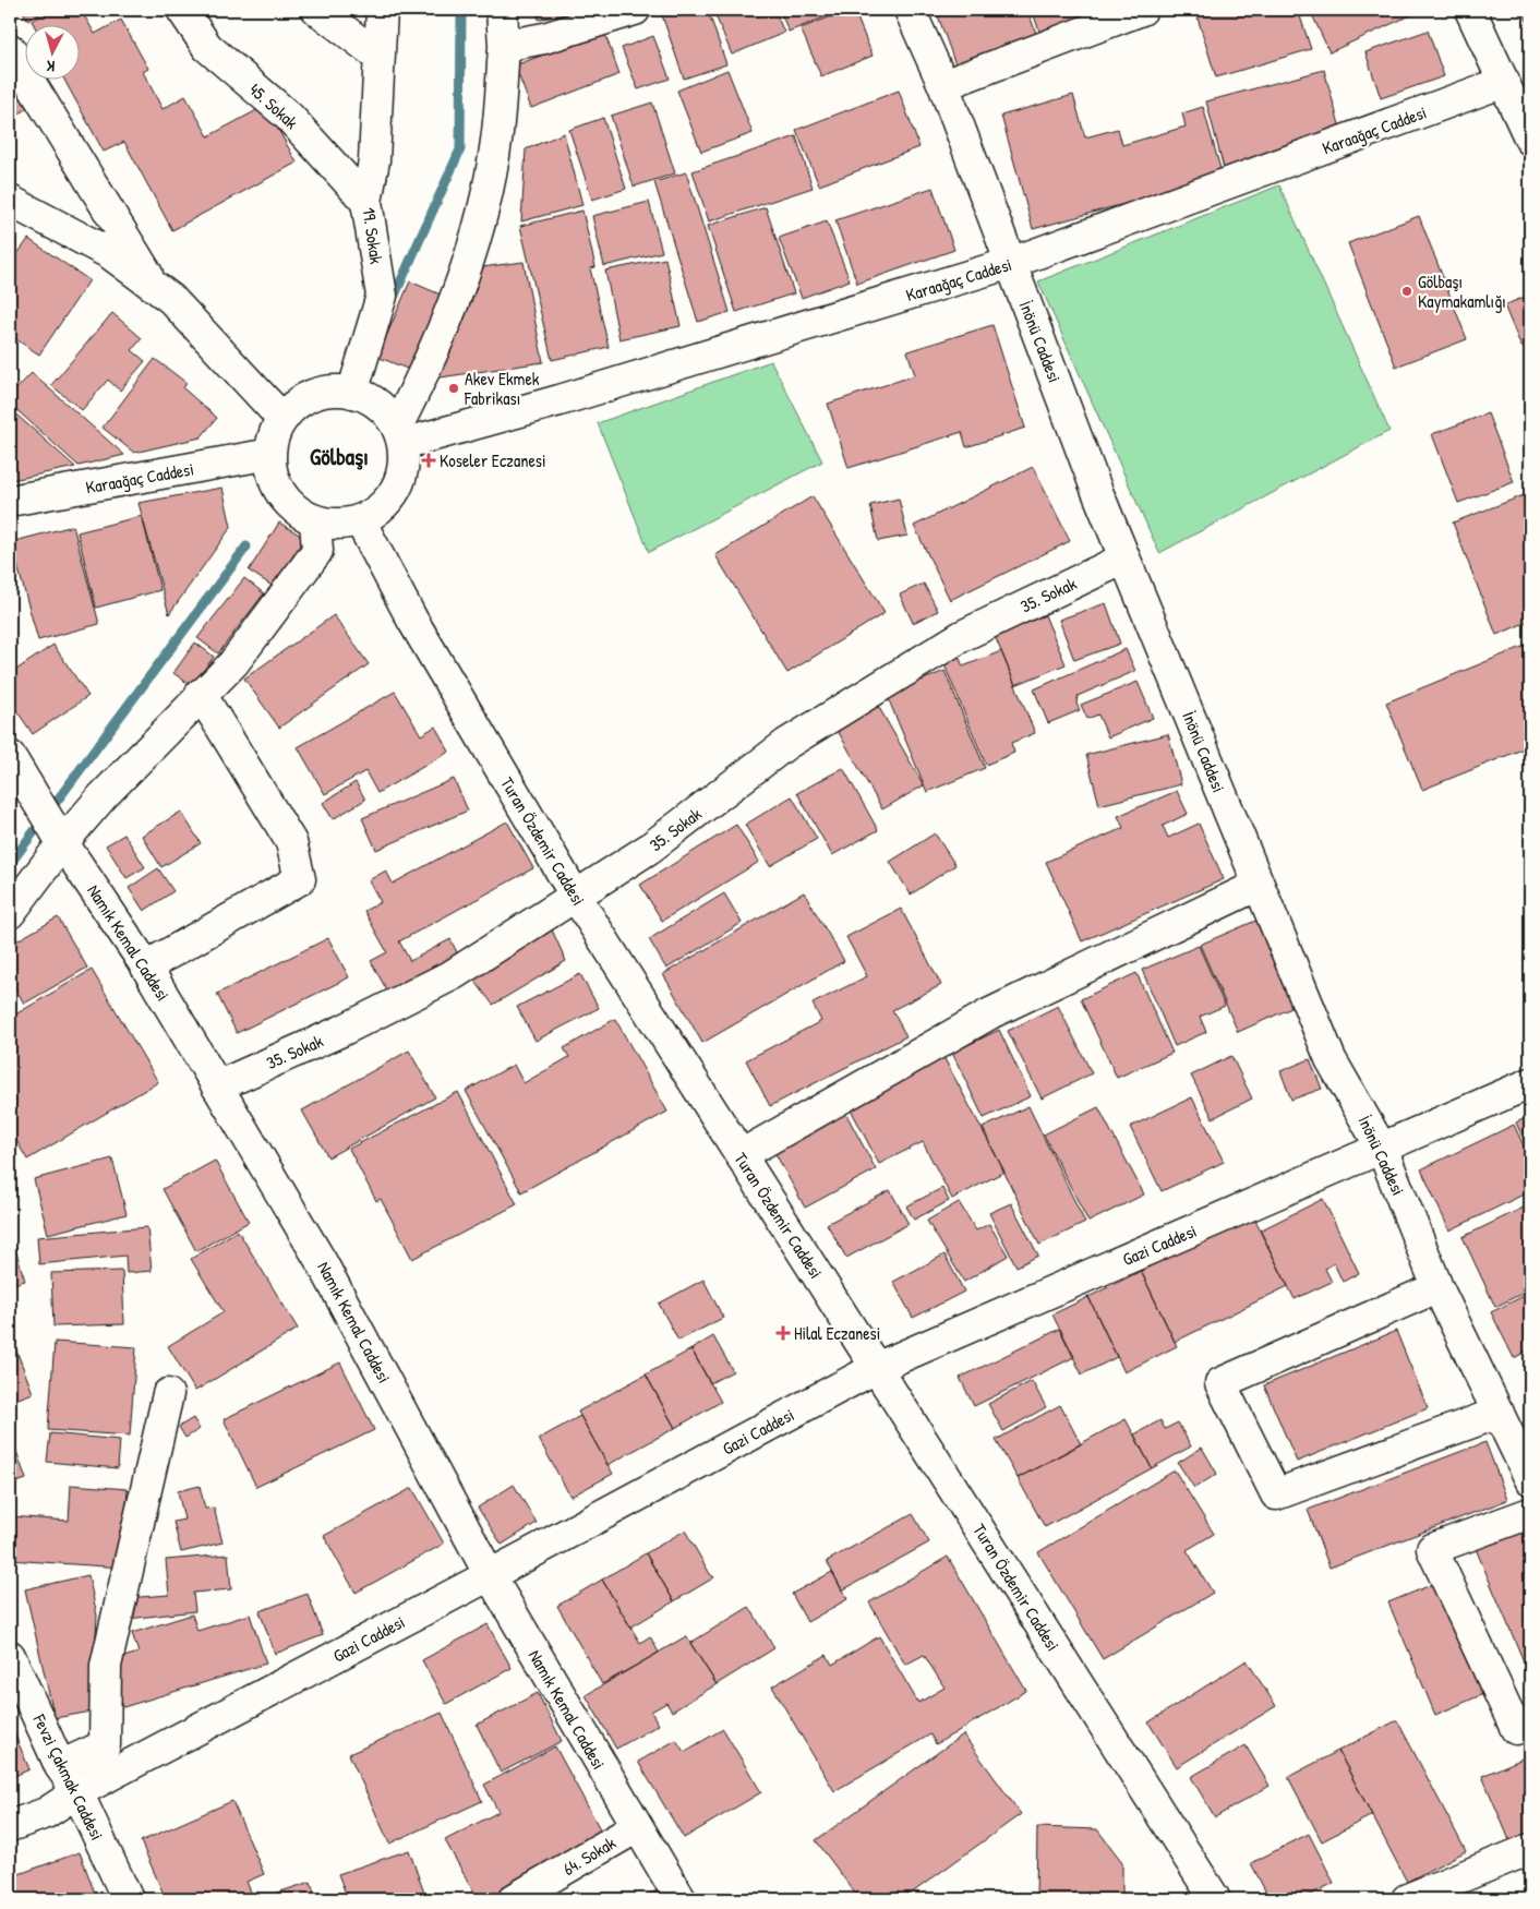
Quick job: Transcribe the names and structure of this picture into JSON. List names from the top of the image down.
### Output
{
  "streets": {
    "street": [
      "45. Sokak",
      "Karaağaç Caddesi",
      "19. Sokak",
      "İnönü Caddesi",
      "35. Sokak",
      "Turan Özdemir Caddesi",
      "Namık Kemal Caddesi",
      "Gazi Caddesi",
      "Fevzi Çakmak Caddesi",
      "64. Sokak"
    ]
  },
  "crossings": [
    ["45. Sokak", "19. Sokak"],
    ["Karaağaç Caddesi", "19. Sokak"],
    ["Karaağaç Caddesi", "İnönü Caddesi"],
    ["Karaağaç Caddesi", "Turan Özdemir Caddesi"],
    ["19. Sokak", "Turan Özdemir Caddesi"],
    ["İnönü Caddesi", "35. Sokak"],
    ["İnönü Caddesi", "Gazi Caddesi"],
    ["35. Sokak", "Turan Özdemir Caddesi"],
    ["35. Sokak", "Namık Kemal Caddesi"],
    ["Turan Özdemir Caddesi", "Gazi Caddesi"],
    ["Namık Kemal Caddesi", "Gazi Caddesi"],
    ["Namık Kemal Caddesi", "64. Sokak"],
    ["Gazi Caddesi", "Fevzi Çakmak Caddesi"]
  ],
  "districts": ["Gölbaşı"],
  "places": {
    "other": ["Gölbaşı Kaymakamlığı", "Akev Ekmek Fabrikası"],
    "health": ["Koseler Eczanesi", "Hilal Eczanesi"]
  },
  "north": "bottom"
}
